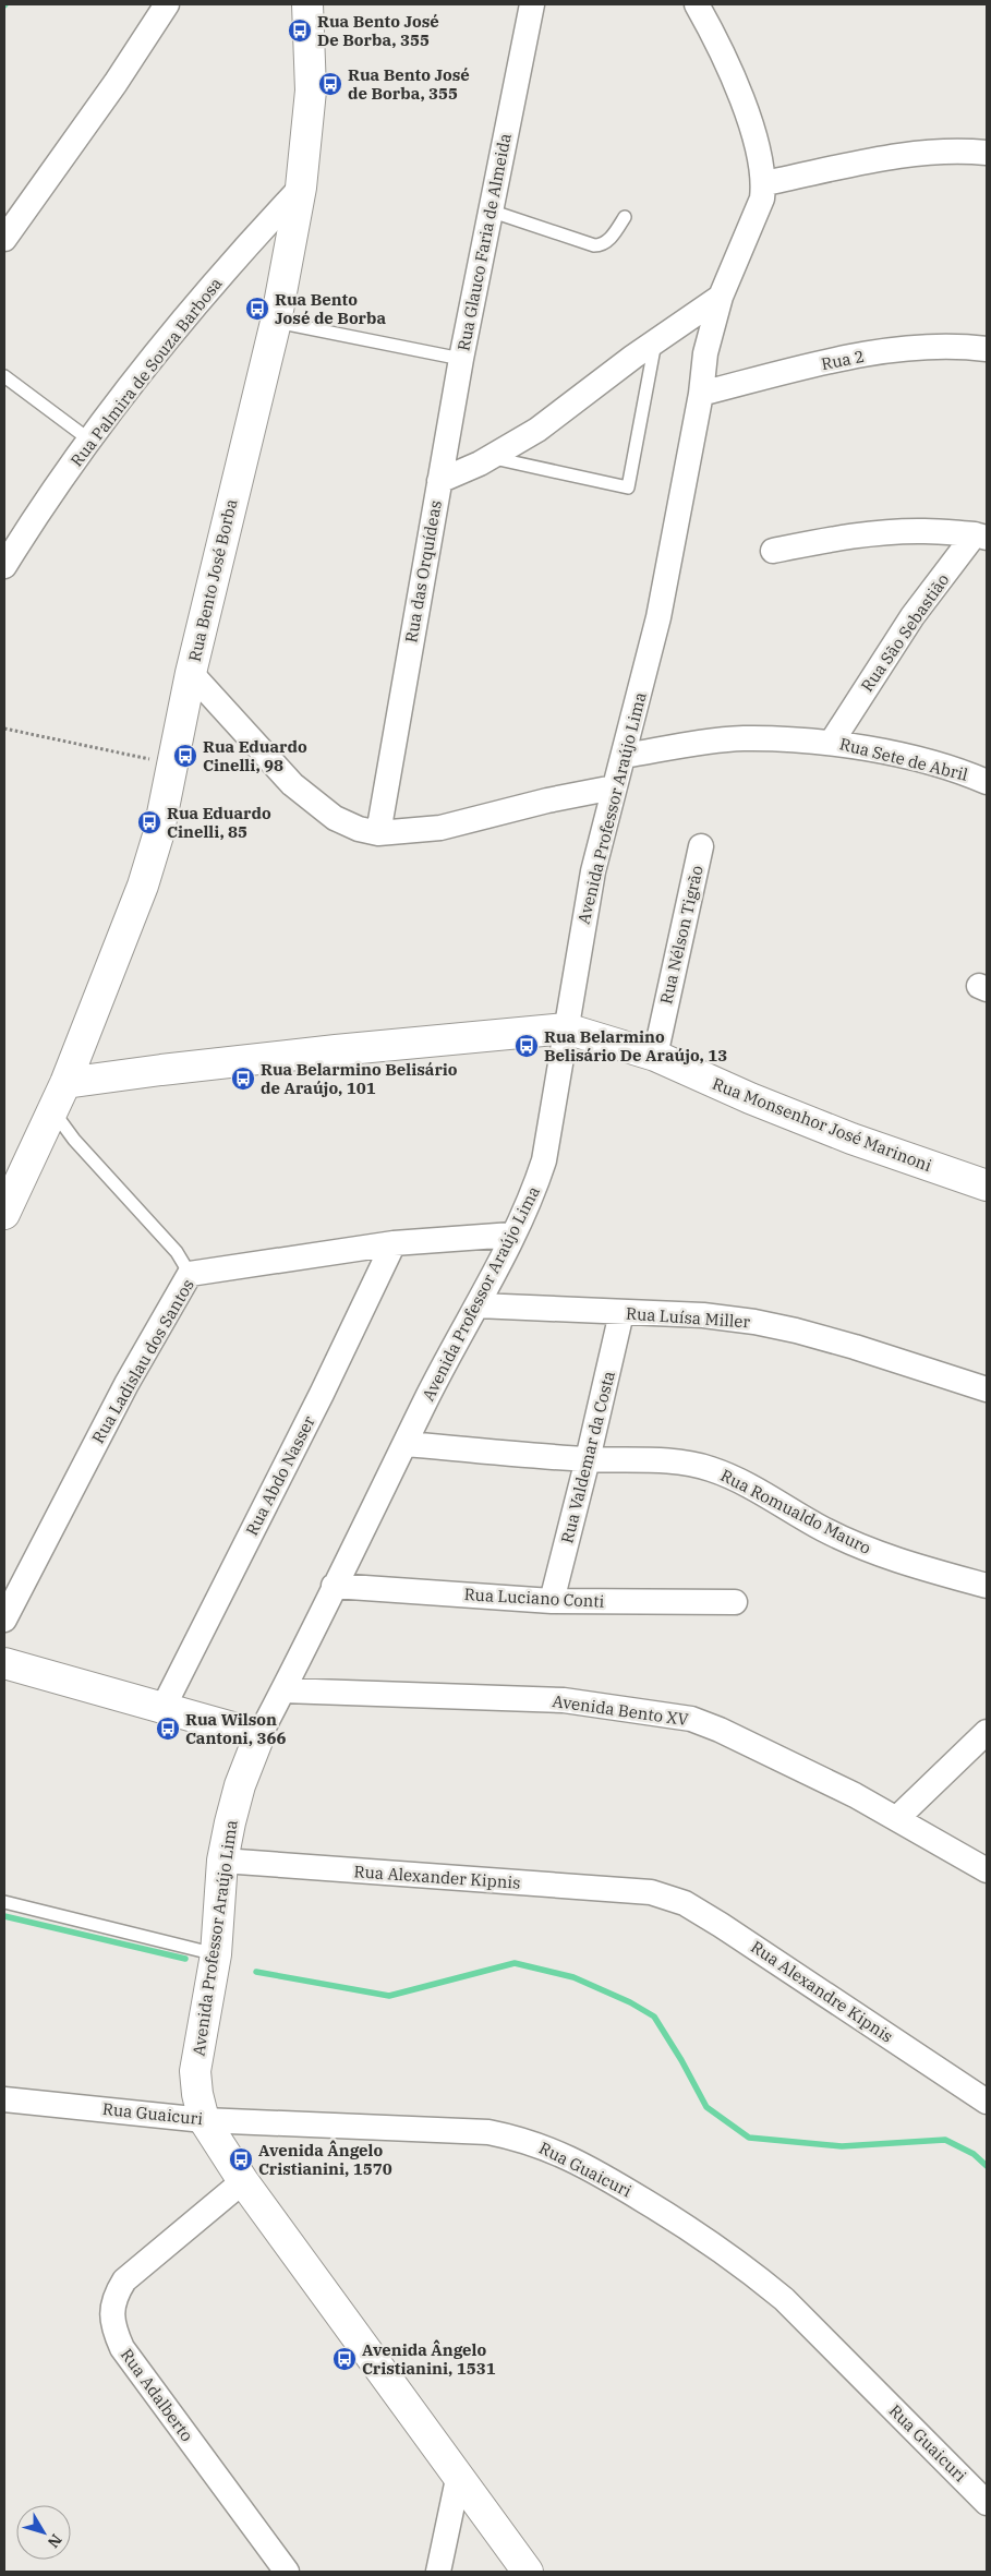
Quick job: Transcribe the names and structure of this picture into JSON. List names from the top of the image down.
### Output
{
  "streets": {
    "street": [
      "Rua Glauco Faria de Almeida",
      "Rua 2",
      "Rua Palmira de Souza Barbosa",
      "Rua das Orquídeas",
      "Rua Bento José Borba",
      "Rua São Sebastião",
      "Rua Sete de Abril",
      "Avenida Professor Araújo Lima",
      "Rua Nélson Tigrão",
      "Rua Monsenhor José Marinoni",
      "Rua Luísa Miller",
      "Rua Ladislau dos Santos",
      "Rua Valdemar da Costa",
      "Rua Abdo Nasser",
      "Rua Romualdo Mauro",
      "Rua Luciano Conti",
      "Avenida Bento XV",
      "Rua Alexander Kipnis",
      "Rua Alexandre Kipnis",
      "Rua Guaicuri",
      "Rua Adalberto"
    ]
  },
  "crossings": [
    ["Rua Glauco Faria de Almeida", "Rua das Orquídeas"],
    ["Rua 2", "Avenida Professor Araújo Lima"],
    ["Rua Palmira de Souza Barbosa", "Rua Bento José Borba"],
    ["Rua das Orquídeas", "Rua Bento José Borba"],
    ["Rua das Orquídeas", "Avenida Professor Araújo Lima"],
    ["Rua Bento José Borba", "Avenida Professor Araújo Lima"],
    ["Rua São Sebastião", "Rua Sete de Abril"],
    ["Rua Sete de Abril", "Avenida Professor Araújo Lima"],
    ["Avenida Professor Araújo Lima", "Rua Monsenhor José Marinoni"],
    ["Avenida Professor Araújo Lima", "Rua Luísa Miller"],
    ["Avenida Professor Araújo Lima", "Rua Ladislau dos Santos"],
    ["Avenida Professor Araújo Lima", "Rua Romualdo Mauro"],
    ["Avenida Professor Araújo Lima", "Rua Luciano Conti"],
    ["Avenida Professor Araújo Lima", "Avenida Bento XV"],
    ["Avenida Professor Araújo Lima", "Rua Alexander Kipnis"],
    ["Avenida Professor Araújo Lima", "Rua Guaicuri"],
    ["Avenida Professor Araújo Lima", "Rua Adalberto"],
    ["Rua Nélson Tigrão", "Rua Monsenhor José Marinoni"],
    ["Rua Luísa Miller", "Rua Valdemar da Costa"],
    ["Rua Ladislau dos Santos", "Rua Abdo Nasser"],
    ["Rua Valdemar da Costa", "Rua Romualdo Mauro"],
    ["Rua Valdemar da Costa", "Rua Luciano Conti"],
    ["Rua Alexander Kipnis", "Rua Alexandre Kipnis"]
  ],
  "places": {
    "bus stop": [
      "Rua Bento José De Borba, 355",
      "Rua Bento José de Borba, 355",
      "Rua Bento José de Borba",
      "Rua Eduardo Cinelli, 98",
      "Rua Eduardo Cinelli, 85",
      "Rua Belarmino Belisário De Araújo, 13",
      "Rua Belarmino Belisário de Araújo, 101",
      "Rua Wilson Cantoni, 366",
      "Avenida Ângelo Cristianini, 1570",
      "Avenida Ângelo Cristianini, 1531"
    ]
  },
  "north": "bottom right"
}
